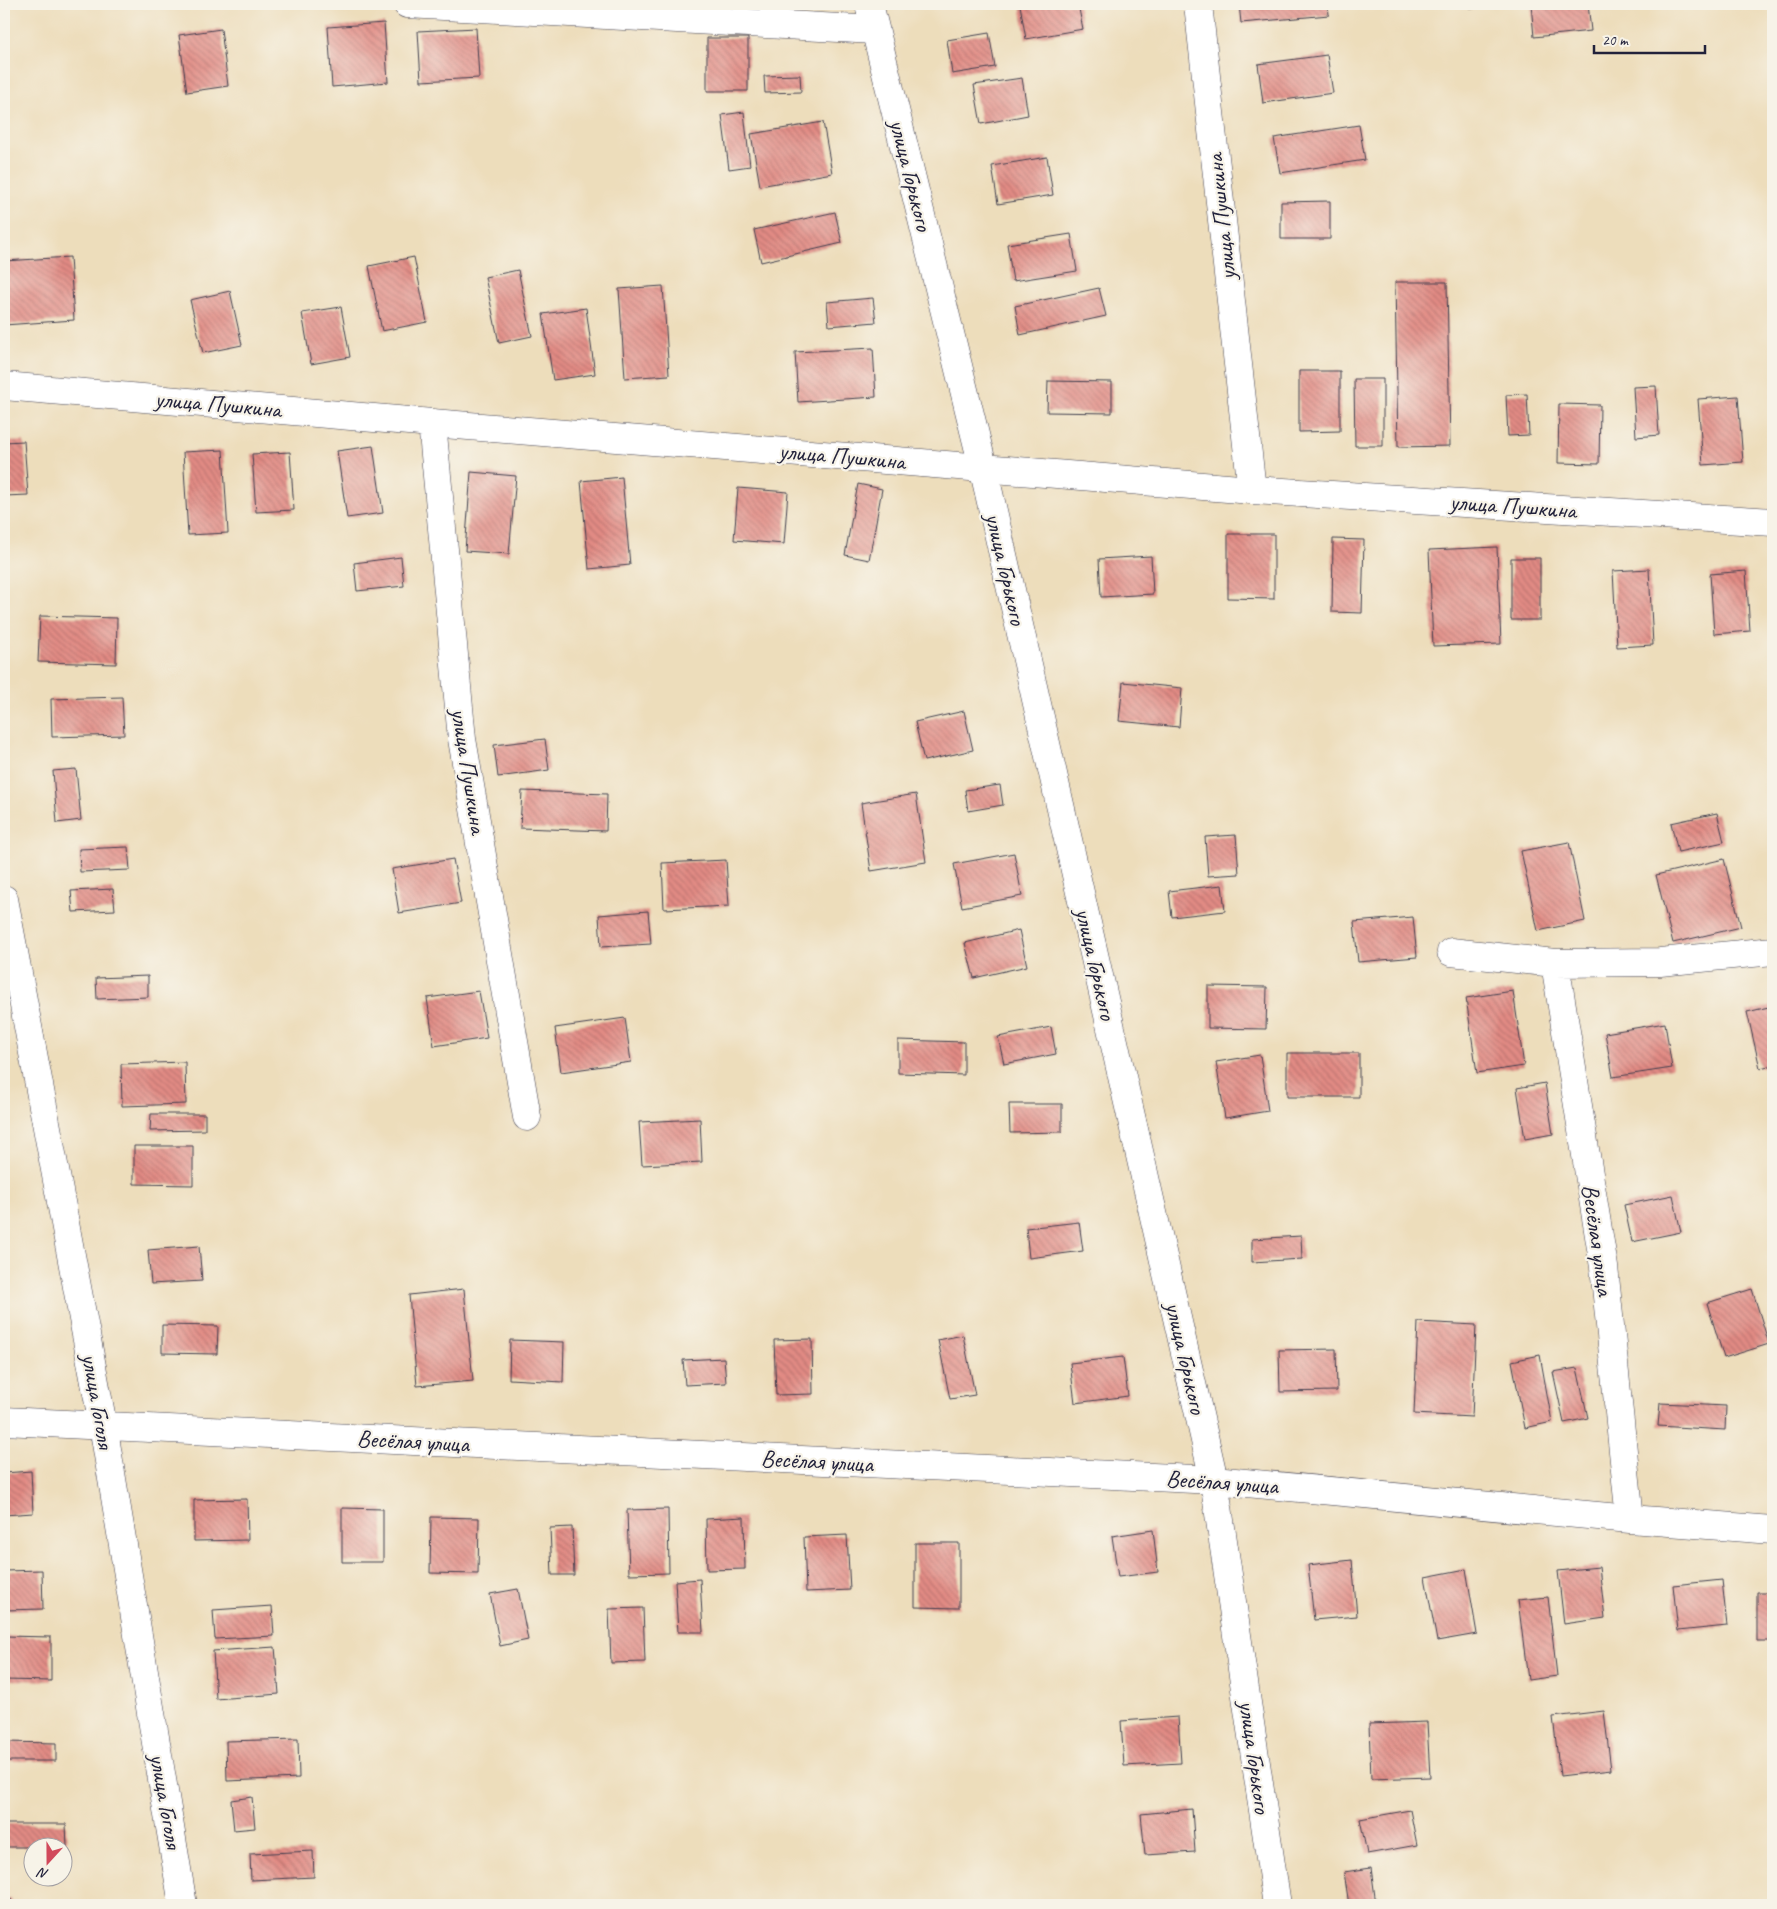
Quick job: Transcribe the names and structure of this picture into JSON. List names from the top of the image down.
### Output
{
  "streets": {
    "street": [
      "улица Горького",
      "улица Пушкина",
      "Весёлая улица",
      "улица Гоголя"
    ]
  },
  "crossings": [
    ["улица Горького", "улица Пушкина"],
    ["улица Горького", "Весёлая улица"],
    ["Весёлая улица", "улица Гоголя"]
  ],
  "scale_bar": "20 m",
  "north": "bottom"
}
